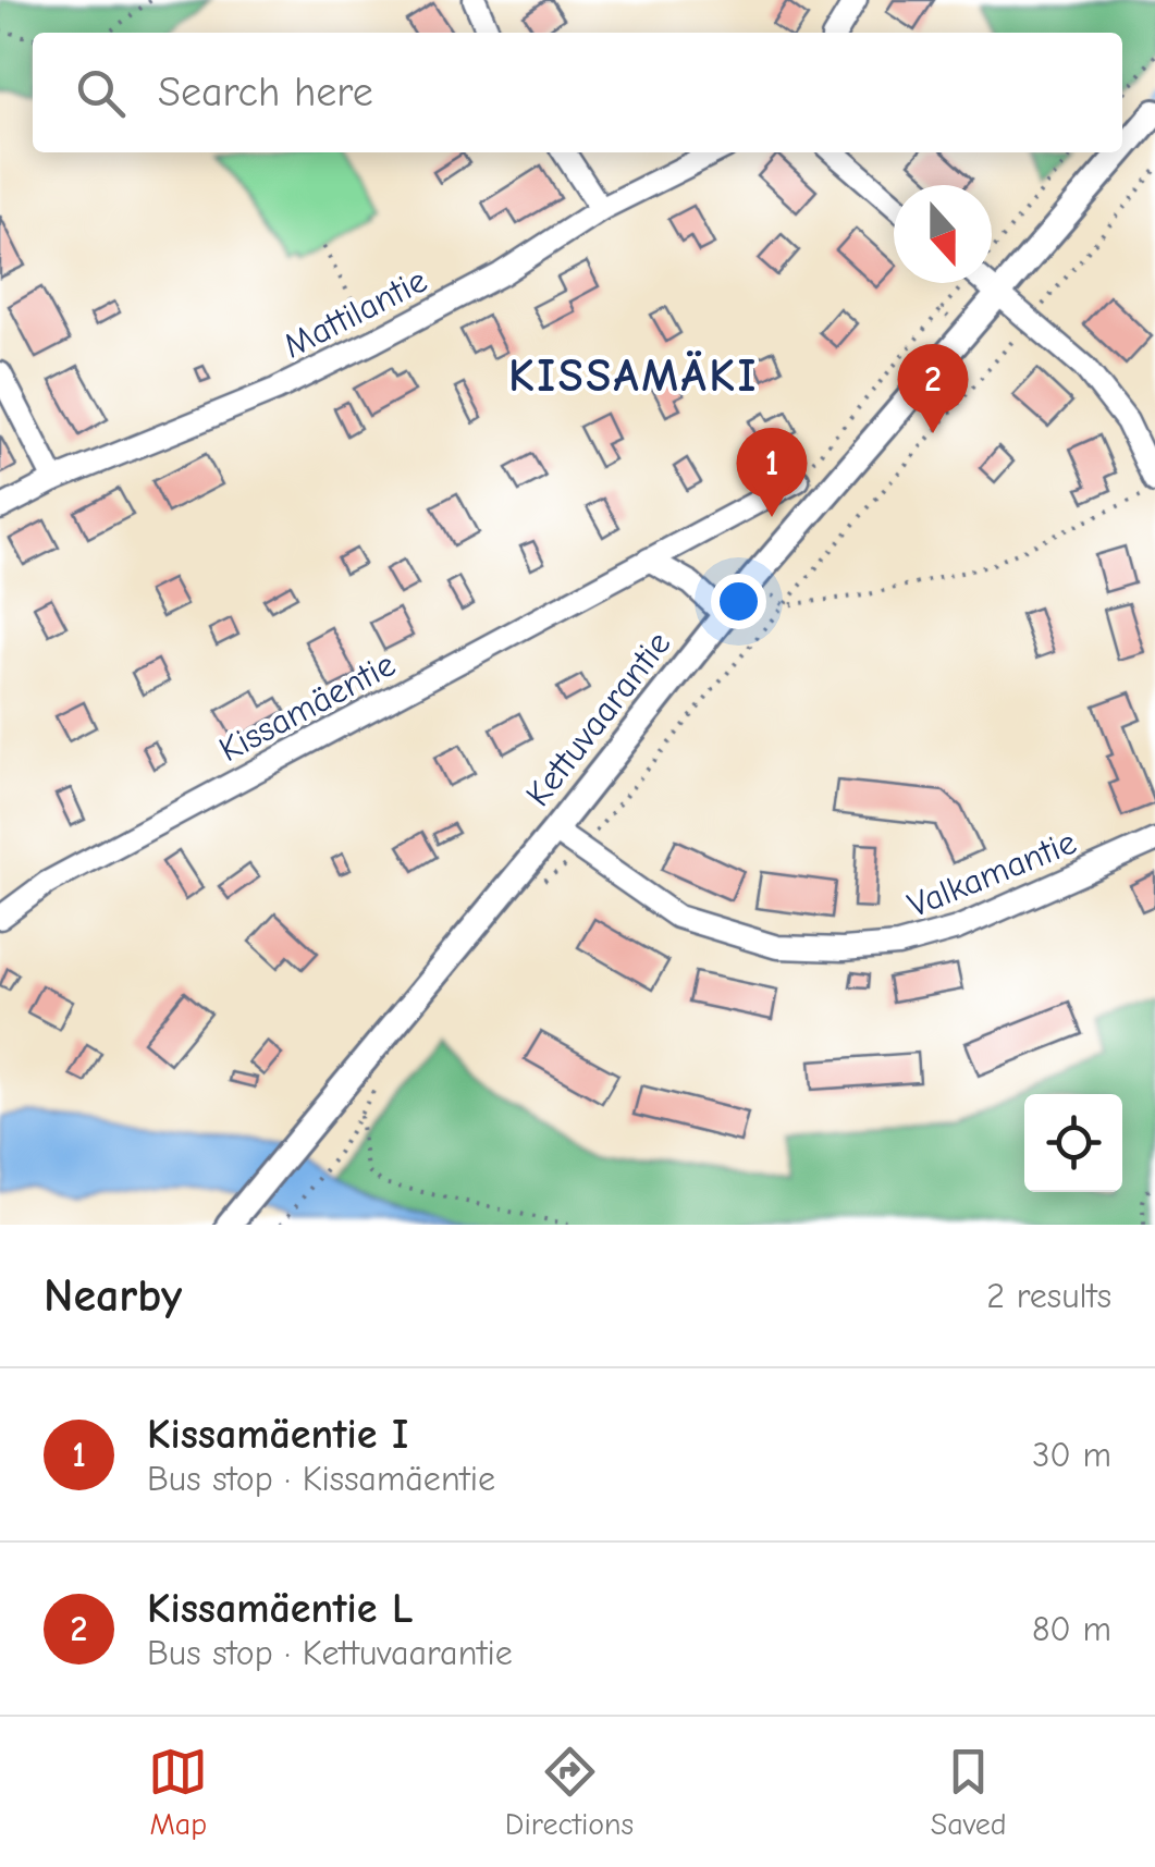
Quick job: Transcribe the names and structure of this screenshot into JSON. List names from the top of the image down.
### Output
{
  "streets": {
    "street": [
      "Mattilantie",
      "Kissamäentie",
      "Kettuvaarantie",
      "Valkamantie"
    ]
  },
  "crossings": [
    ["Kettuvaarantie", "Valkamantie"]
  ],
  "districts": ["KISSAMÄKI"],
  "north": "bottom",
  "page": {
    "search": "Search here",
    "pins": ["2", "1"],
    "heading": ["Nearby", "2 results"],
    "list": [
      {
        "mark": "1",
        "name": "Kissamäentie I",
        "note": "Bus stop · Kissamäentie",
        "value": "30 m"
      },
      {
        "mark": "2",
        "name": "Kissamäentie L",
        "note": "Bus stop · Kettuvaarantie",
        "value": "80 m"
      }
    ],
    "nav": ["Map", "Directions", "Saved"]
  }
}
